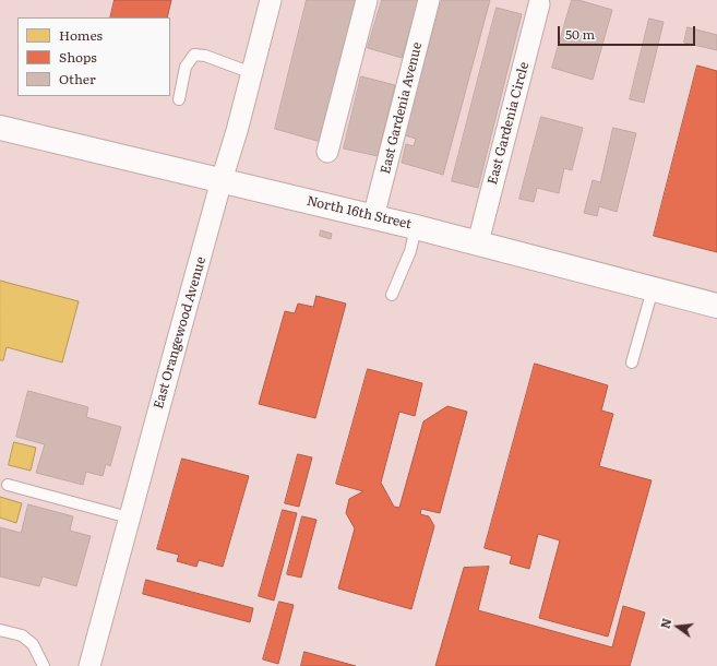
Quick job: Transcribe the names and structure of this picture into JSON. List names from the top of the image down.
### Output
{
  "streets": {
    "main road": ["North 16th Street"],
    "street": ["East Gardenia Avenue", "East Gardenia Circle", "East Orangewood Avenue"]
  },
  "crossings": [
    ["East Gardenia Avenue", "North 16th Street"],
    ["East Gardenia Circle", "North 16th Street"],
    ["North 16th Street", "East Orangewood Avenue"]
  ],
  "legend": ["Homes", "Shops", "Other"],
  "scale_bar": "50 m",
  "north": "left"
}
